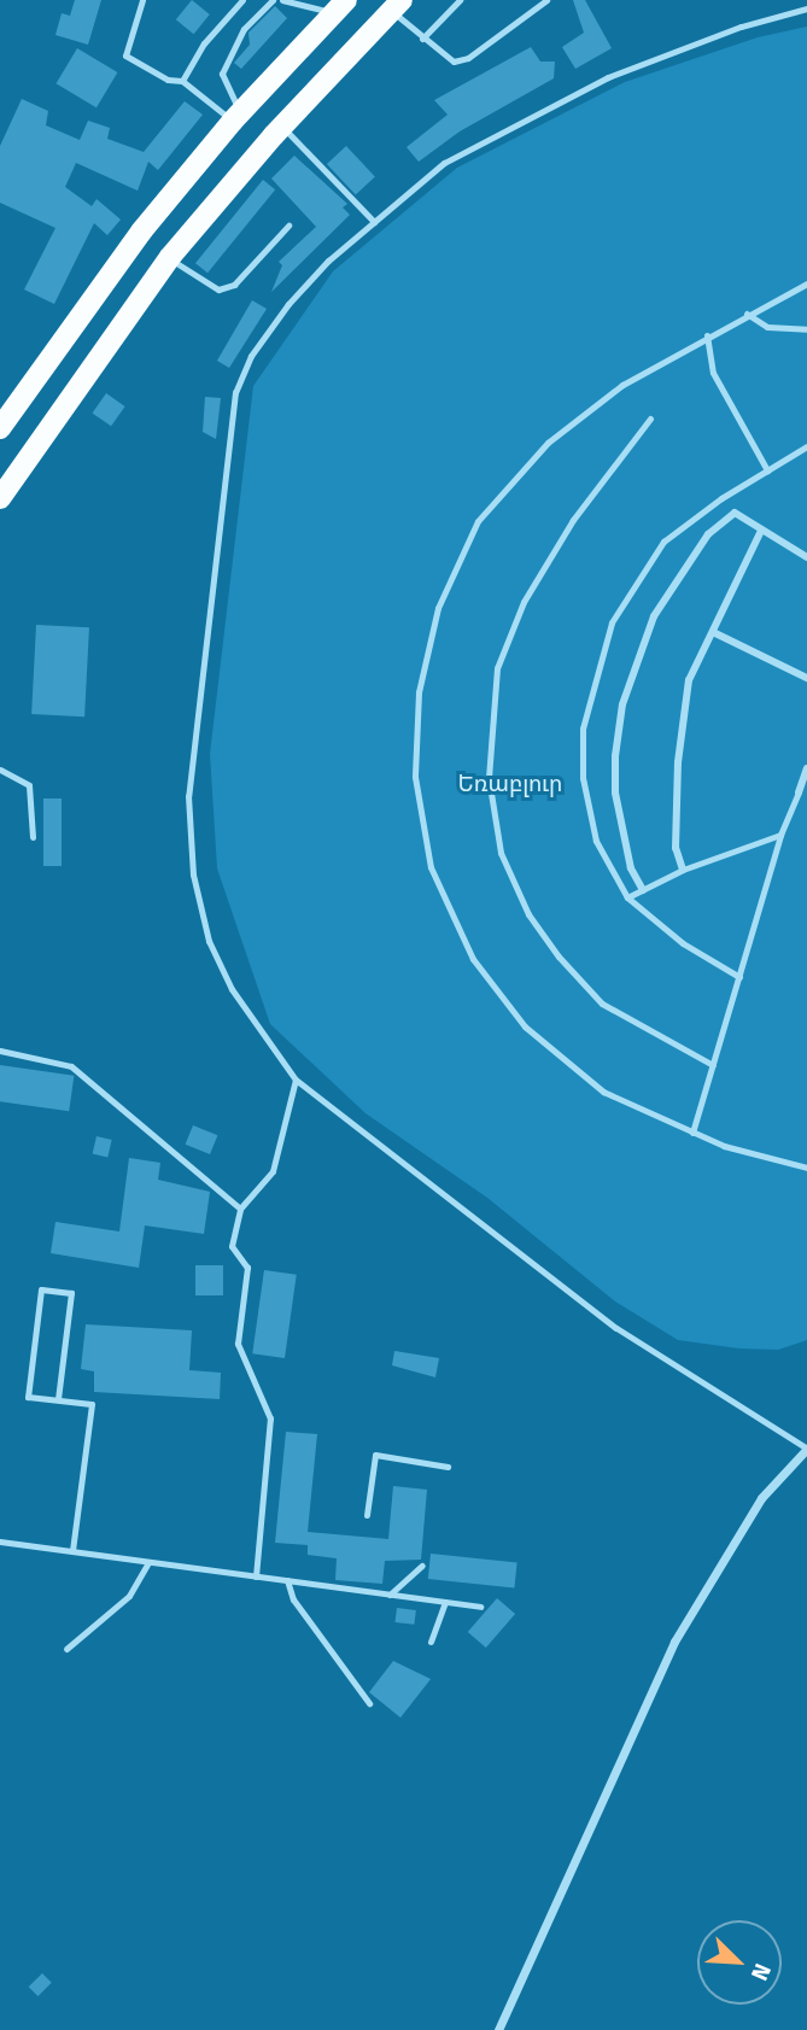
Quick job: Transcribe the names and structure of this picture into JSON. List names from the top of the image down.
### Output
{
  "parks": ["Եռաբլուր"],
  "north": "bottom right"
}
